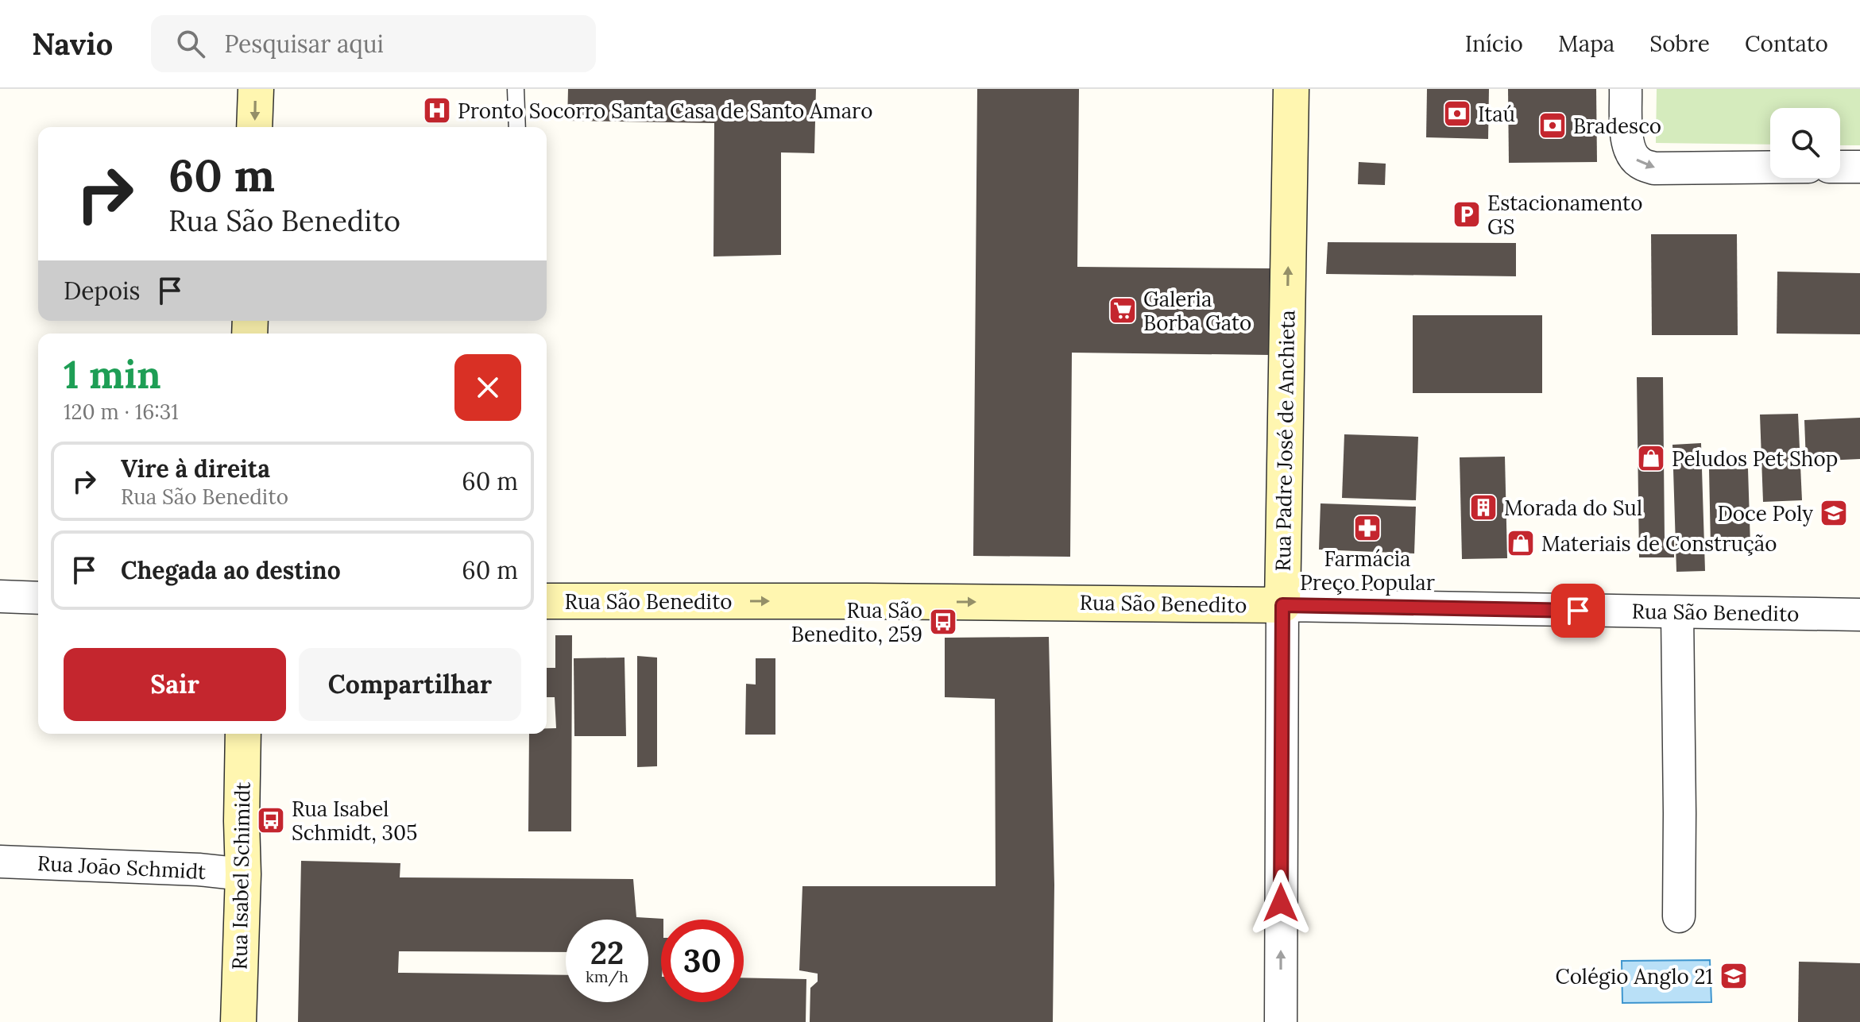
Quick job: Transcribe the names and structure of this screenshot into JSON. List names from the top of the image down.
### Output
{
  "streets": {
    "street": [
      "Rua Padre José de Anchieta",
      "Rua São Benedito",
      "Rua Joāo Schmidt",
      "Rua Isabel Schimidt"
    ]
  },
  "crossings": [
    ["Rua Padre José de Anchieta", "Rua São Benedito"],
    ["Rua Joāo Schmidt", "Rua Isabel Schimidt"]
  ],
  "one_way": ["Rua Padre José de Anchieta", "Rua São Benedito"],
  "places": {
    "hospital": ["Pronto Socorro Santa Casa de Santo Amaro"],
    "bank": ["Itaú", "Bradesco"],
    "parking": ["Estacionamento GS"],
    "supermarket": ["Galeria Borba Gato"],
    "shop": ["Peludos Pet Shop", "Materiais de Construção"],
    "building": ["Morada do Sul"],
    "school or university": ["Doce Poly", "Colégio Anglo 21"],
    "pharmacy": ["Farmácia Preço Popular"],
    "bus stop": ["Rua São Benedito, 259", "Rua Isabel Schmidt, 305"]
  },
  "page": {
    "header": "Navio",
    "search": "Pesquisar aqui",
    "nav": [
      "Início",
      "Mapa",
      "Sobre",
      "Contato"
    ],
    "turn": ["60 m", "Rua São Benedito"],
    "then": "Depois",
    "heading": ["1 min", "120 m · 16:31"],
    "list": [
      {
        "name": "Vire à direita",
        "note": "Rua São Benedito",
        "value": "60 m"
      },
      {
        "name": "Chegada ao destino",
        "value": "60 m"
      }
    ],
    "buttons": ["Sair", "Compartilhar"],
    "speed": "22 km/h",
    "limit": "30"
  }
}
